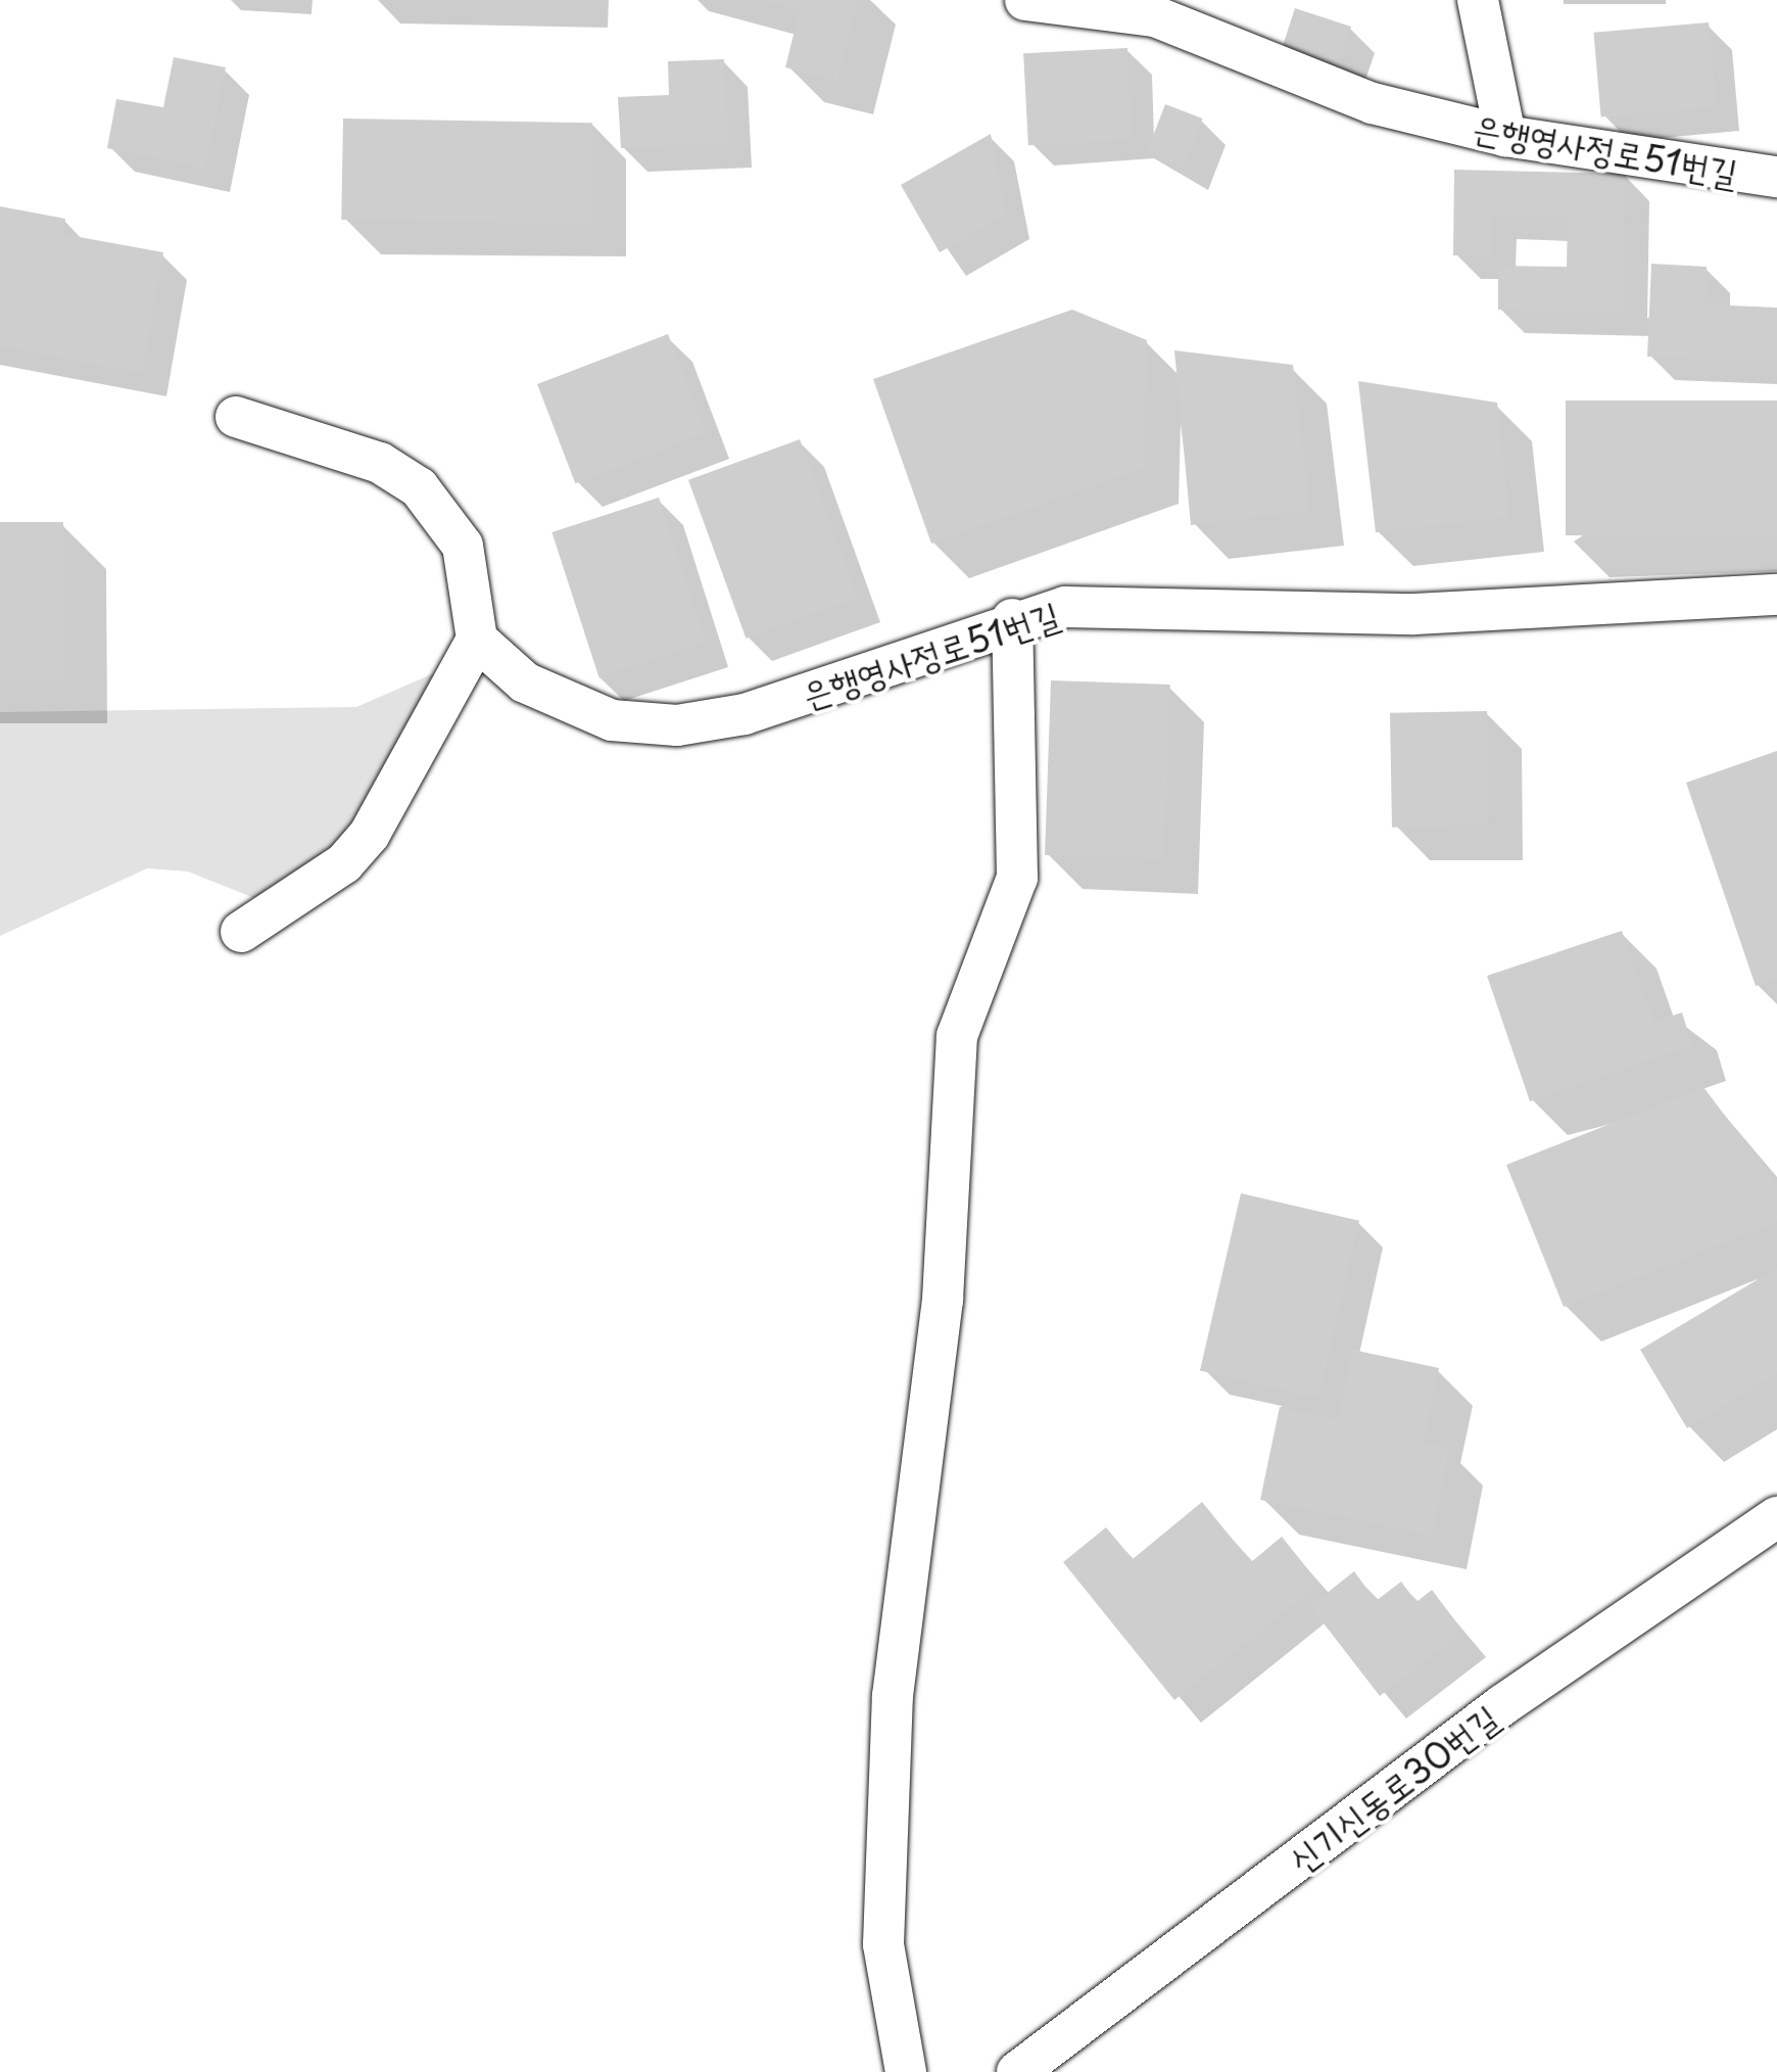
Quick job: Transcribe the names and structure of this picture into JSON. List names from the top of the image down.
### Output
{
  "streets": {
    "lane": ["은행영사정로51번길", "신기신동로30번길"]
  }
}
